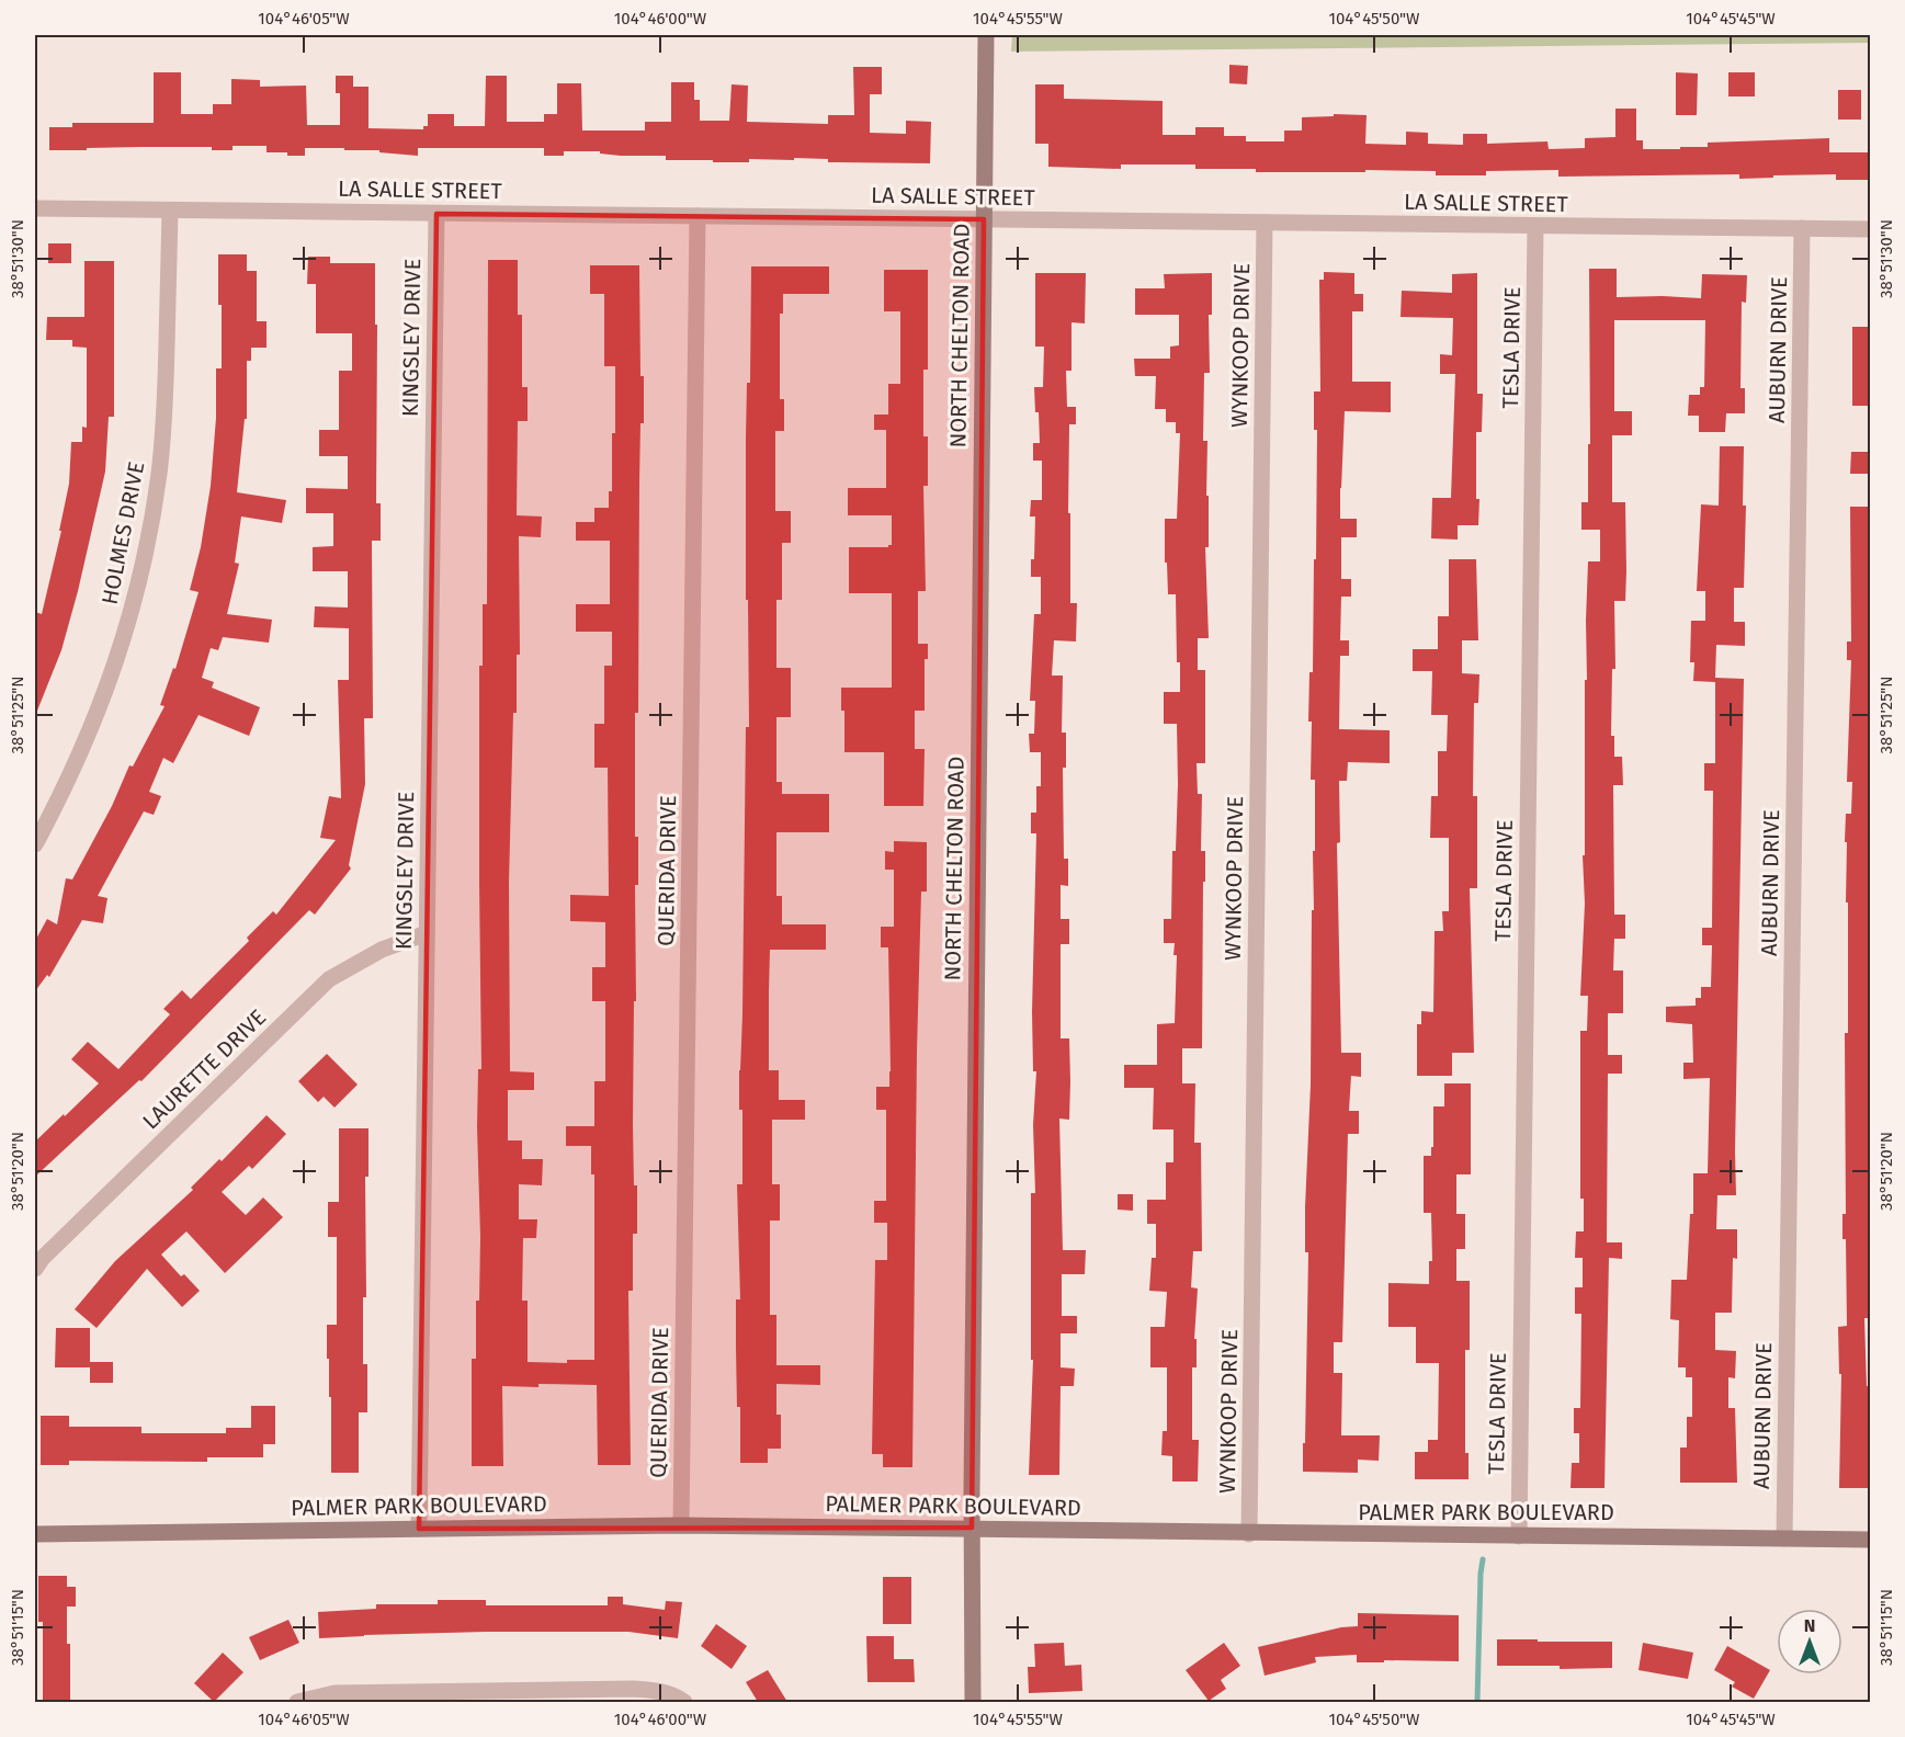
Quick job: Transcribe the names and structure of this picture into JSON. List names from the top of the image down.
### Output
{
  "streets": {
    "main road": ["NORTH CHELTON ROAD", "PALMER PARK BOULEVARD"],
    "street": [
      "LA SALLE STREET",
      "KINGSLEY DRIVE",
      "WYNKOOP DRIVE",
      "TESLA DRIVE",
      "AUBURN DRIVE",
      "HOLMES DRIVE",
      "QUERIDA DRIVE",
      "LAURETTE DRIVE"
    ]
  },
  "crossings": [
    ["LA SALLE STREET", "NORTH CHELTON ROAD"],
    ["LA SALLE STREET", "KINGSLEY DRIVE"],
    ["LA SALLE STREET", "WYNKOOP DRIVE"],
    ["LA SALLE STREET", "TESLA DRIVE"],
    ["LA SALLE STREET", "AUBURN DRIVE"],
    ["LA SALLE STREET", "HOLMES DRIVE"],
    ["LA SALLE STREET", "QUERIDA DRIVE"],
    ["NORTH CHELTON ROAD", "PALMER PARK BOULEVARD"],
    ["KINGSLEY DRIVE", "LAURETTE DRIVE"],
    ["KINGSLEY DRIVE", "PALMER PARK BOULEVARD"],
    ["WYNKOOP DRIVE", "PALMER PARK BOULEVARD"],
    ["TESLA DRIVE", "PALMER PARK BOULEVARD"],
    ["AUBURN DRIVE", "PALMER PARK BOULEVARD"],
    ["QUERIDA DRIVE", "PALMER PARK BOULEVARD"]
  ],
  "north": "top",
  "coordinates": [
    "104°46'05\"W",
    "104°46'00\"W",
    "104°45'55\"W",
    "104°45'50\"W",
    "104°45'45\"W",
    "38°51'30\"N",
    "38°51'25\"N",
    "38°51'20\"N",
    "38°51'15\"N"
  ]
}
